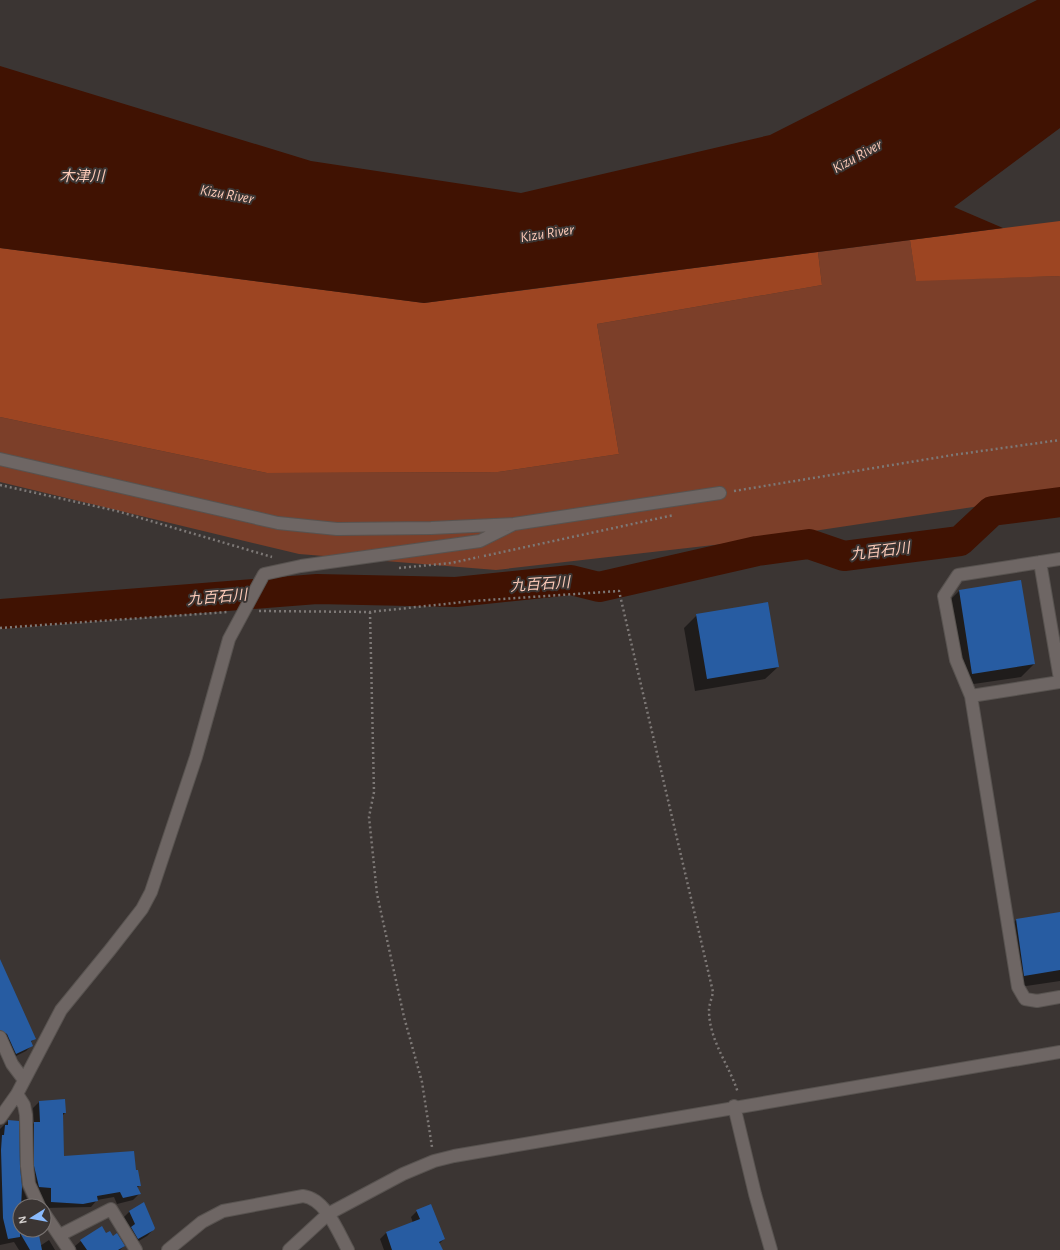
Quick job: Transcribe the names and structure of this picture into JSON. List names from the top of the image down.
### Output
{
  "water": ["Kizu River", "木津川", "九百石川"],
  "north": "left"
}
